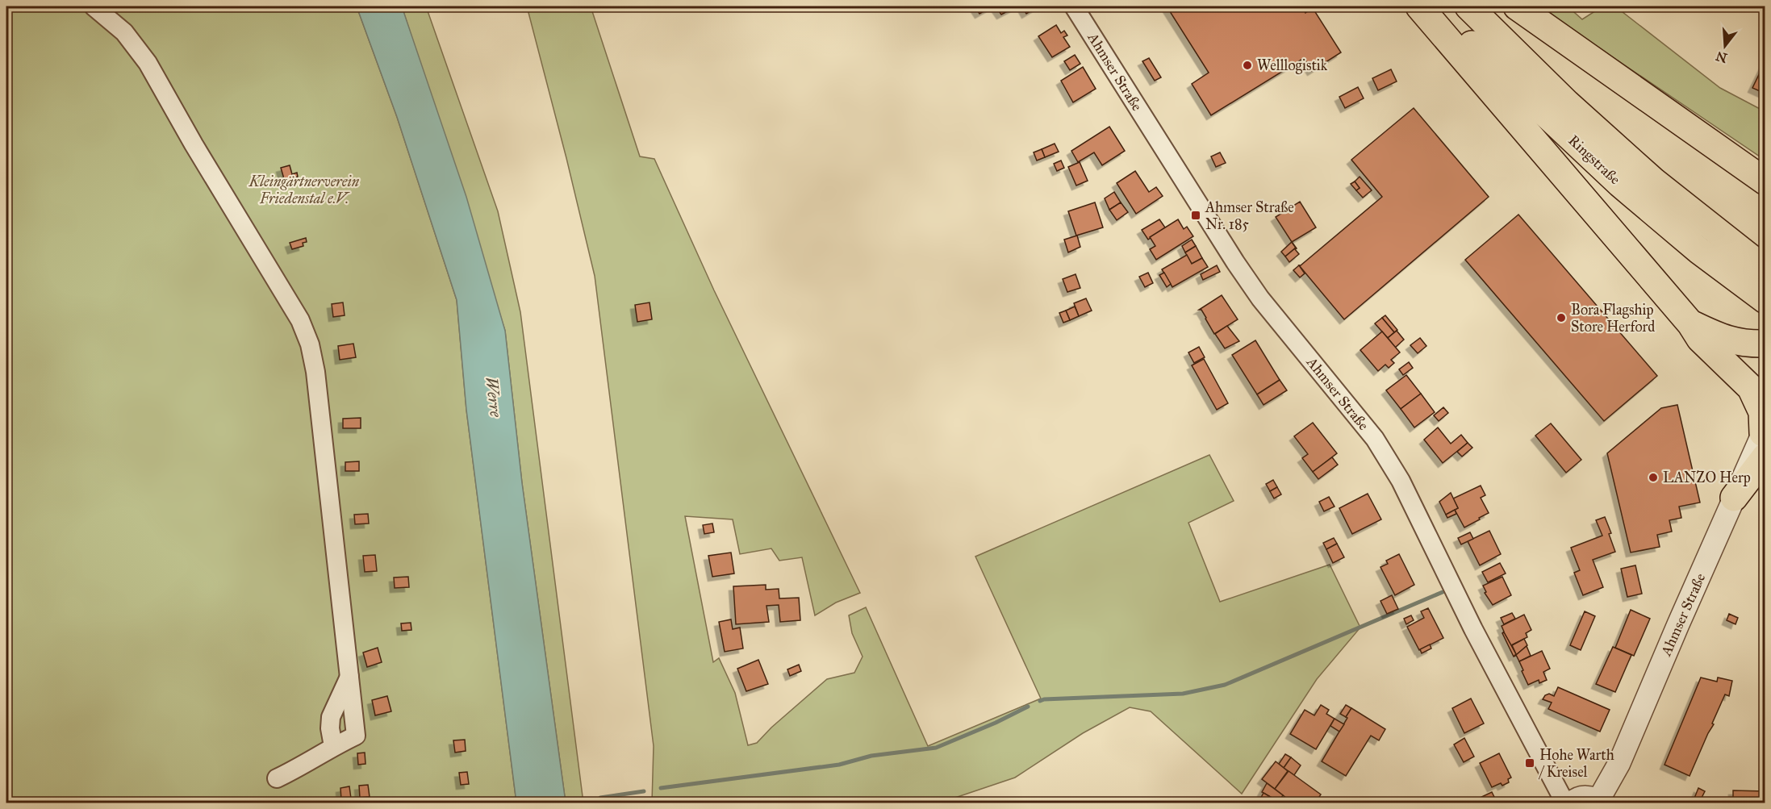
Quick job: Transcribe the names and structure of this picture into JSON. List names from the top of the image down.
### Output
{
  "streets": {
    "highway": ["Ringstraße"],
    "street": ["Ahmser Straße"]
  },
  "water": ["Werre"],
  "parks": ["Kleingärtnerverein Friedenstal e.V."],
  "places": {
    "other": ["Welllogistik", "Bora Flagship Store Herford", "LANZO Herp"],
    "transit": ["Ahmser Straße Nr. 185", "Hohe Warth / Kreisel"]
  },
  "north": "bottom"
}
